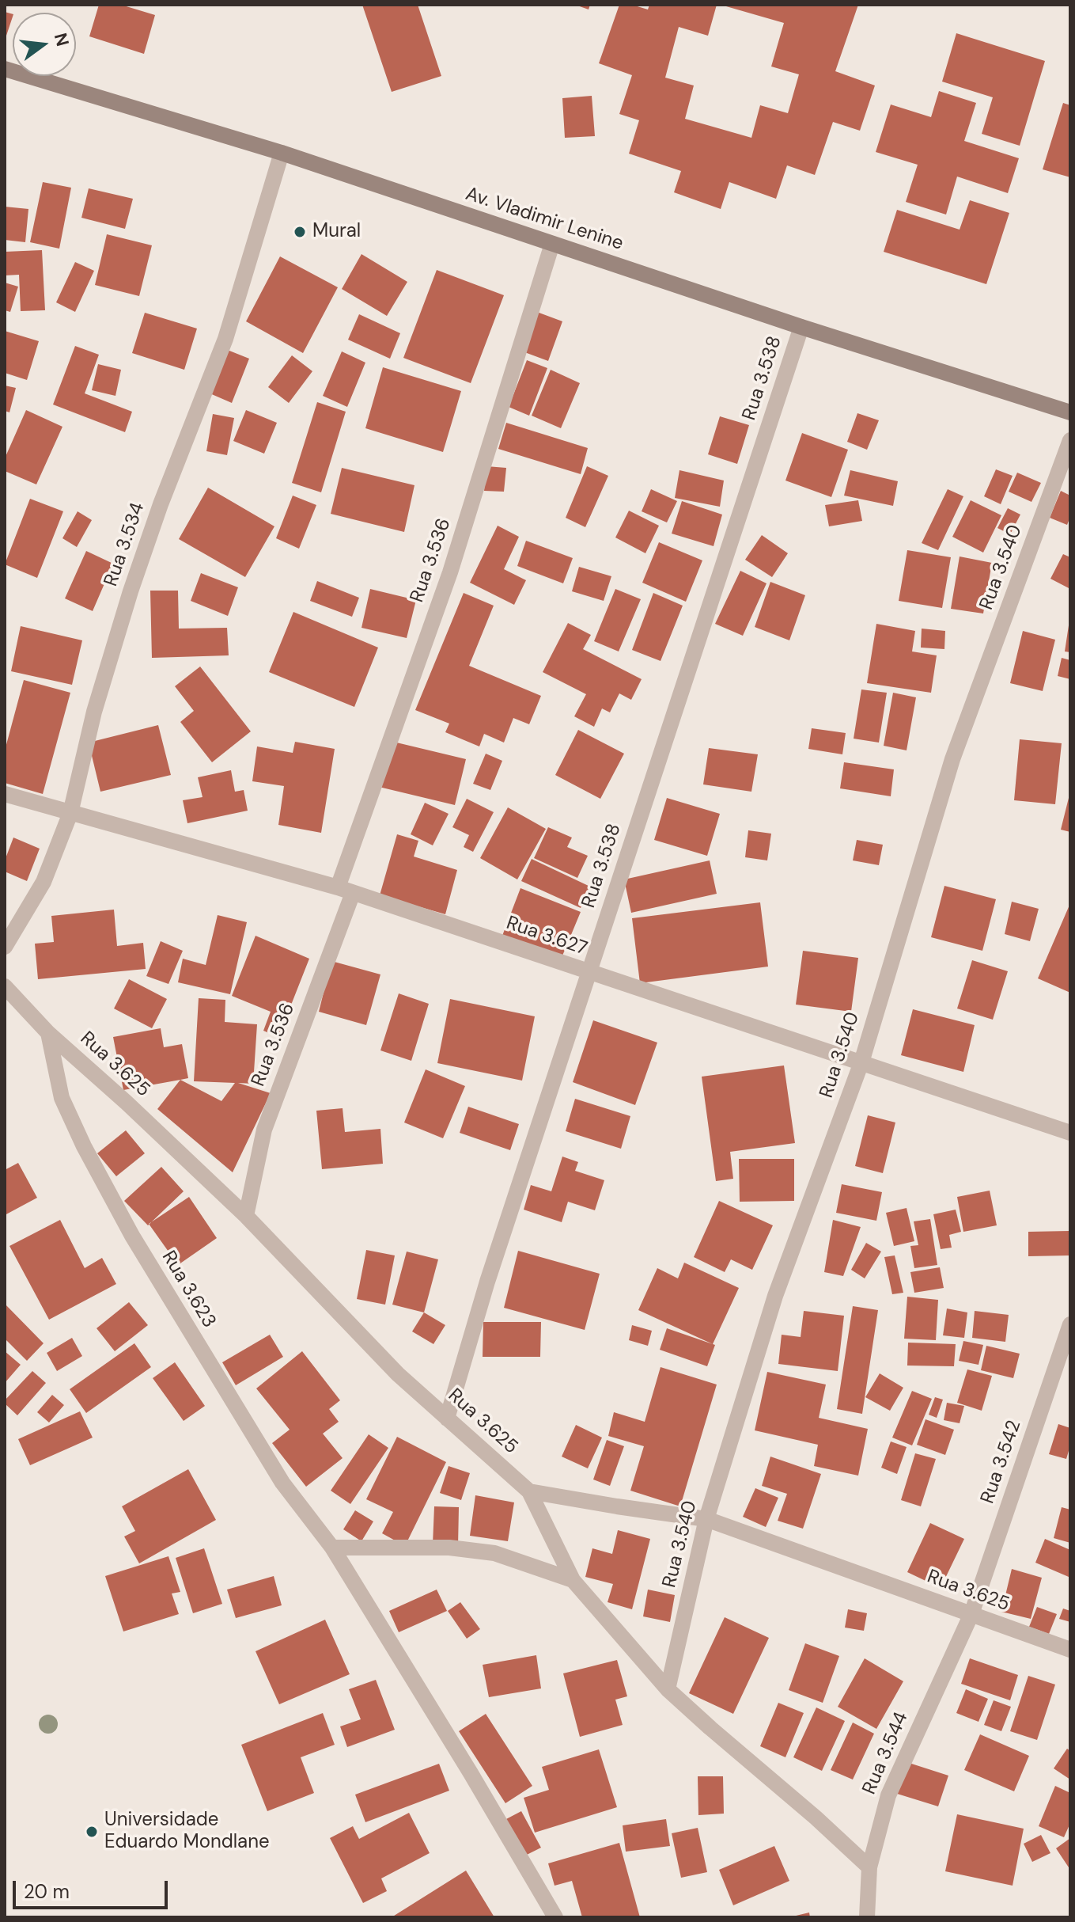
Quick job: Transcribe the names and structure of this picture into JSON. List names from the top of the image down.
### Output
{
  "streets": {
    "main road": ["Av. Vladimir Lenine"],
    "street": [
      "Rua 3.538",
      "Rua 3.534",
      "Rua 3.536",
      "Rua 3.540",
      "Rua 3.627",
      "Rua 3.625",
      "Rua 3.623",
      "Rua 3.542",
      "Rua 3.544"
    ]
  },
  "crossings": [
    ["Av. Vladimir Lenine", "Rua 3.538"],
    ["Av. Vladimir Lenine", "Rua 3.534"],
    ["Av. Vladimir Lenine", "Rua 3.536"],
    ["Rua 3.538", "Rua 3.627"],
    ["Rua 3.538", "Rua 3.625"],
    ["Rua 3.534", "Rua 3.627"],
    ["Rua 3.536", "Rua 3.627"],
    ["Rua 3.536", "Rua 3.625"],
    ["Rua 3.540", "Rua 3.627"],
    ["Rua 3.540", "Rua 3.625"],
    ["Rua 3.625", "Rua 3.623"],
    ["Rua 3.625", "Rua 3.542"],
    ["Rua 3.625", "Rua 3.544"],
    ["Rua 3.542", "Rua 3.544"]
  ],
  "places": ["Mural", "Universidade Eduardo Mondlane"],
  "scale_bar": "20 m",
  "north": "right"
}
